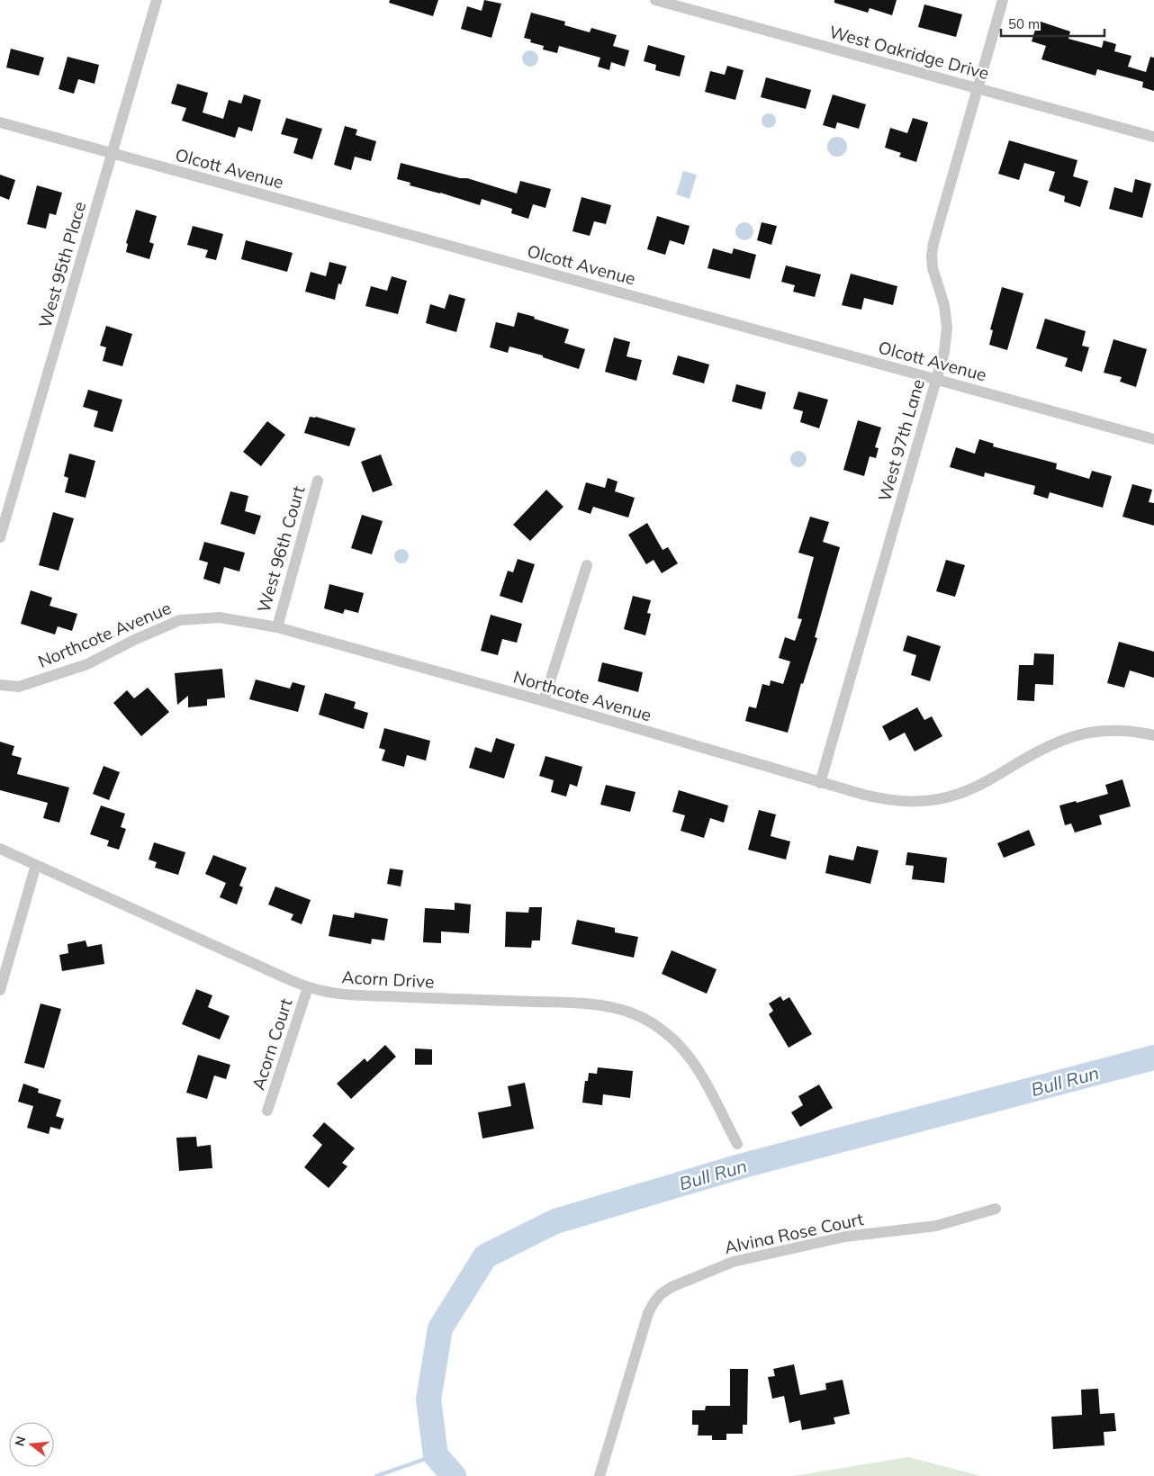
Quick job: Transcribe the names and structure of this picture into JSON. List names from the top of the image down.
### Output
{
  "streets": {
    "street": [
      "West Oakridge Drive",
      "Olcott Avenue",
      "West 95th Place",
      "West 97th Lane",
      "West 96th Court",
      "Northcote Avenue",
      "Acorn Drive",
      "Acorn Court",
      "Alvina Rose Court"
    ]
  },
  "crossings": [
    ["West Oakridge Drive", "West 97th Lane"],
    ["Olcott Avenue", "West 95th Place"],
    ["Olcott Avenue", "West 97th Lane"],
    ["West 97th Lane", "Northcote Avenue"],
    ["West 96th Court", "Northcote Avenue"],
    ["Acorn Drive", "Acorn Court"]
  ],
  "water": ["Bull Run"],
  "scale_bar": "50 m",
  "north": "left"
}
